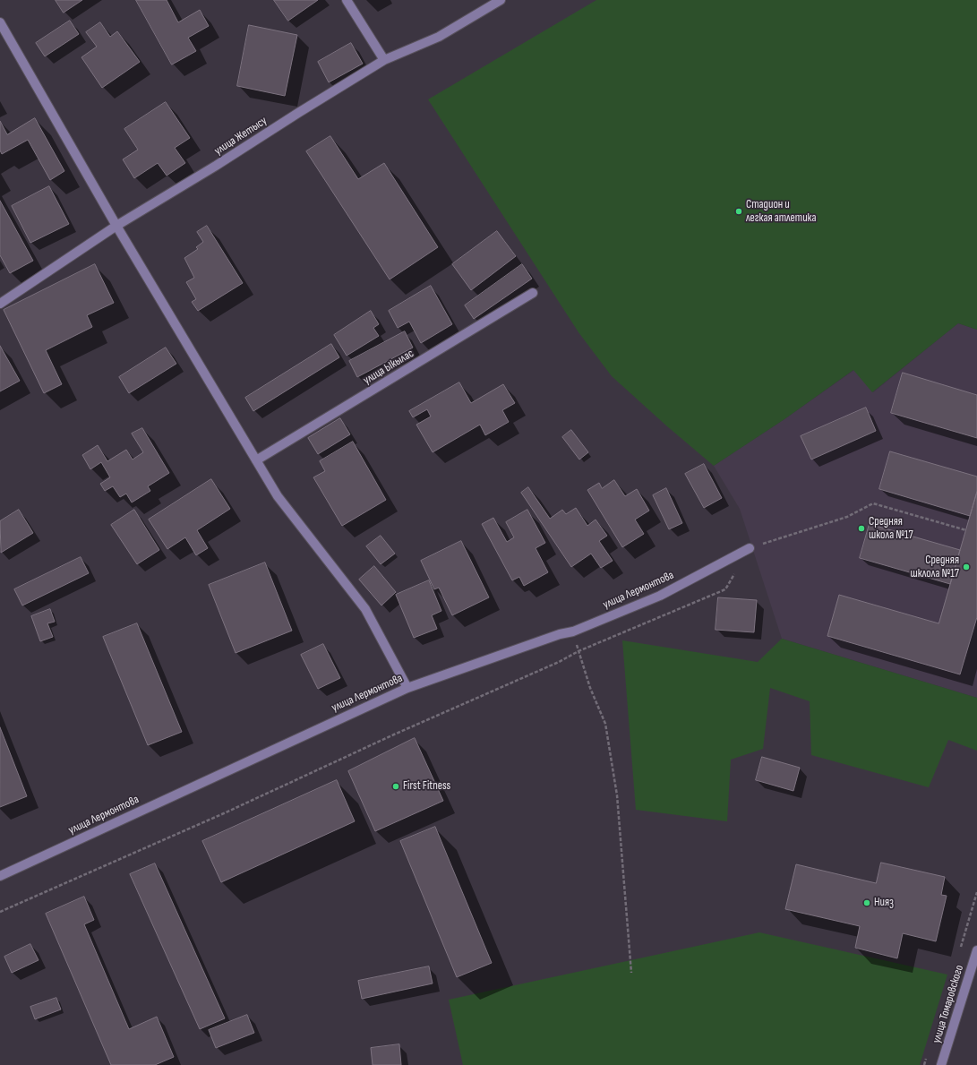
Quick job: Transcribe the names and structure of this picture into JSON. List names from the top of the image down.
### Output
{
  "streets": {
    "street": [
      "улица Жетысу",
      "улица Ыкылас",
      "улица Лермонтова",
      "улица Томаровского"
    ]
  },
  "places": [
    "Стадион и легкая атлетика",
    "Средняя школа №17",
    "Средняя шклола №17",
    "First Fitness",
    "Нияз"
  ]
}
